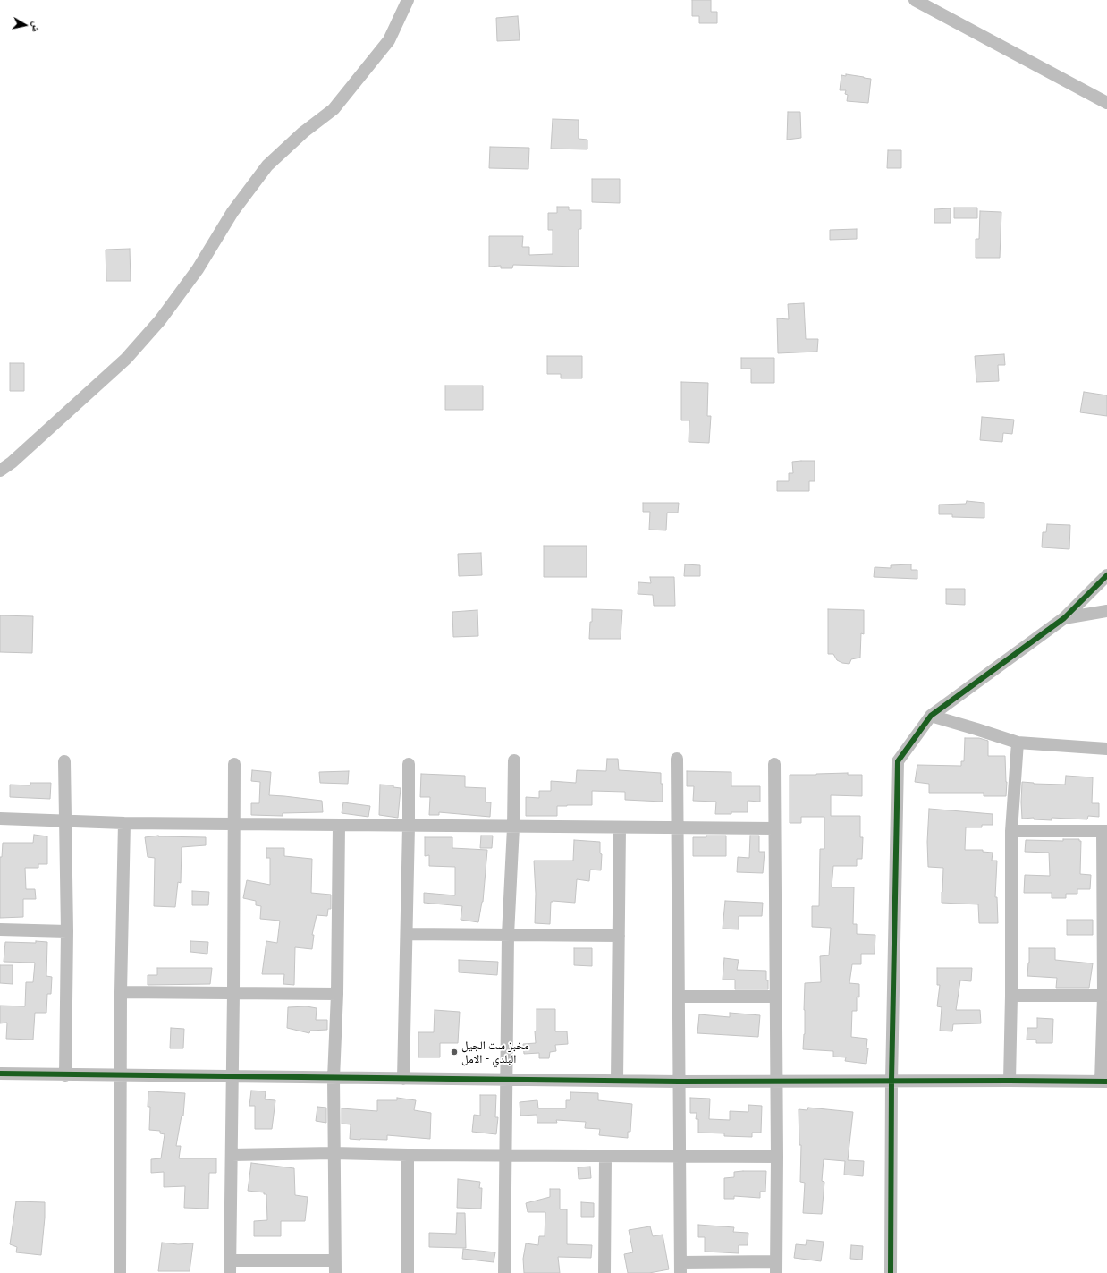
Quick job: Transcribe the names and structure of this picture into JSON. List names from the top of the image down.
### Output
{
  "places": ["مخبز ست الجيل البلدي - الامل"],
  "north": "right"
}
